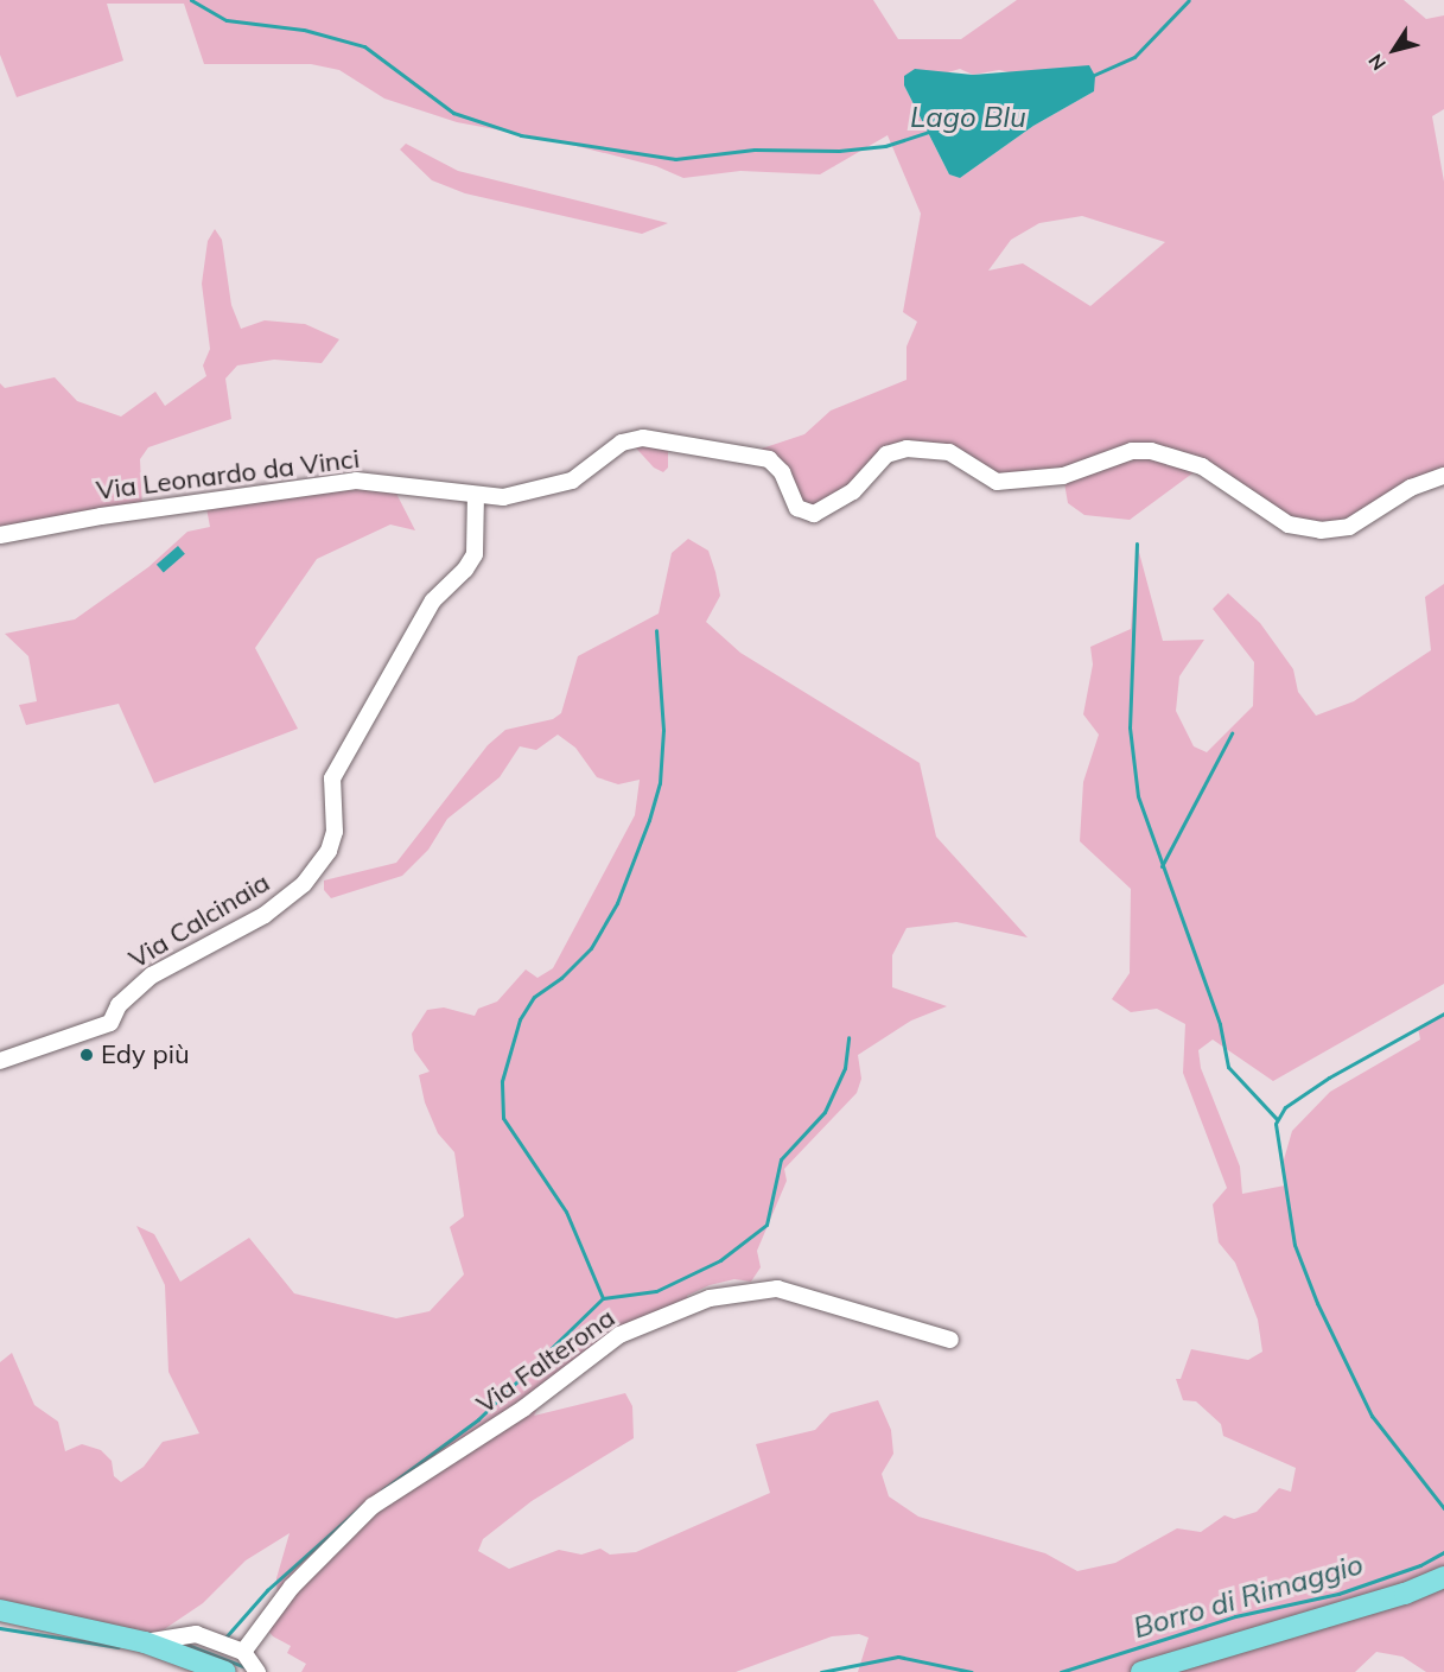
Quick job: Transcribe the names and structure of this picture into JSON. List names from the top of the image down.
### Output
{
  "streets": {
    "street": ["Via Leonardo da Vinci", "Via Calcinaia", "Via Falterona"]
  },
  "crossings": [
    ["Via Leonardo da Vinci", "Via Calcinaia"]
  ],
  "water": ["Lago Blu", "Borro di Rimaggio"],
  "places": ["Edy più"],
  "north": "bottom left"
}
